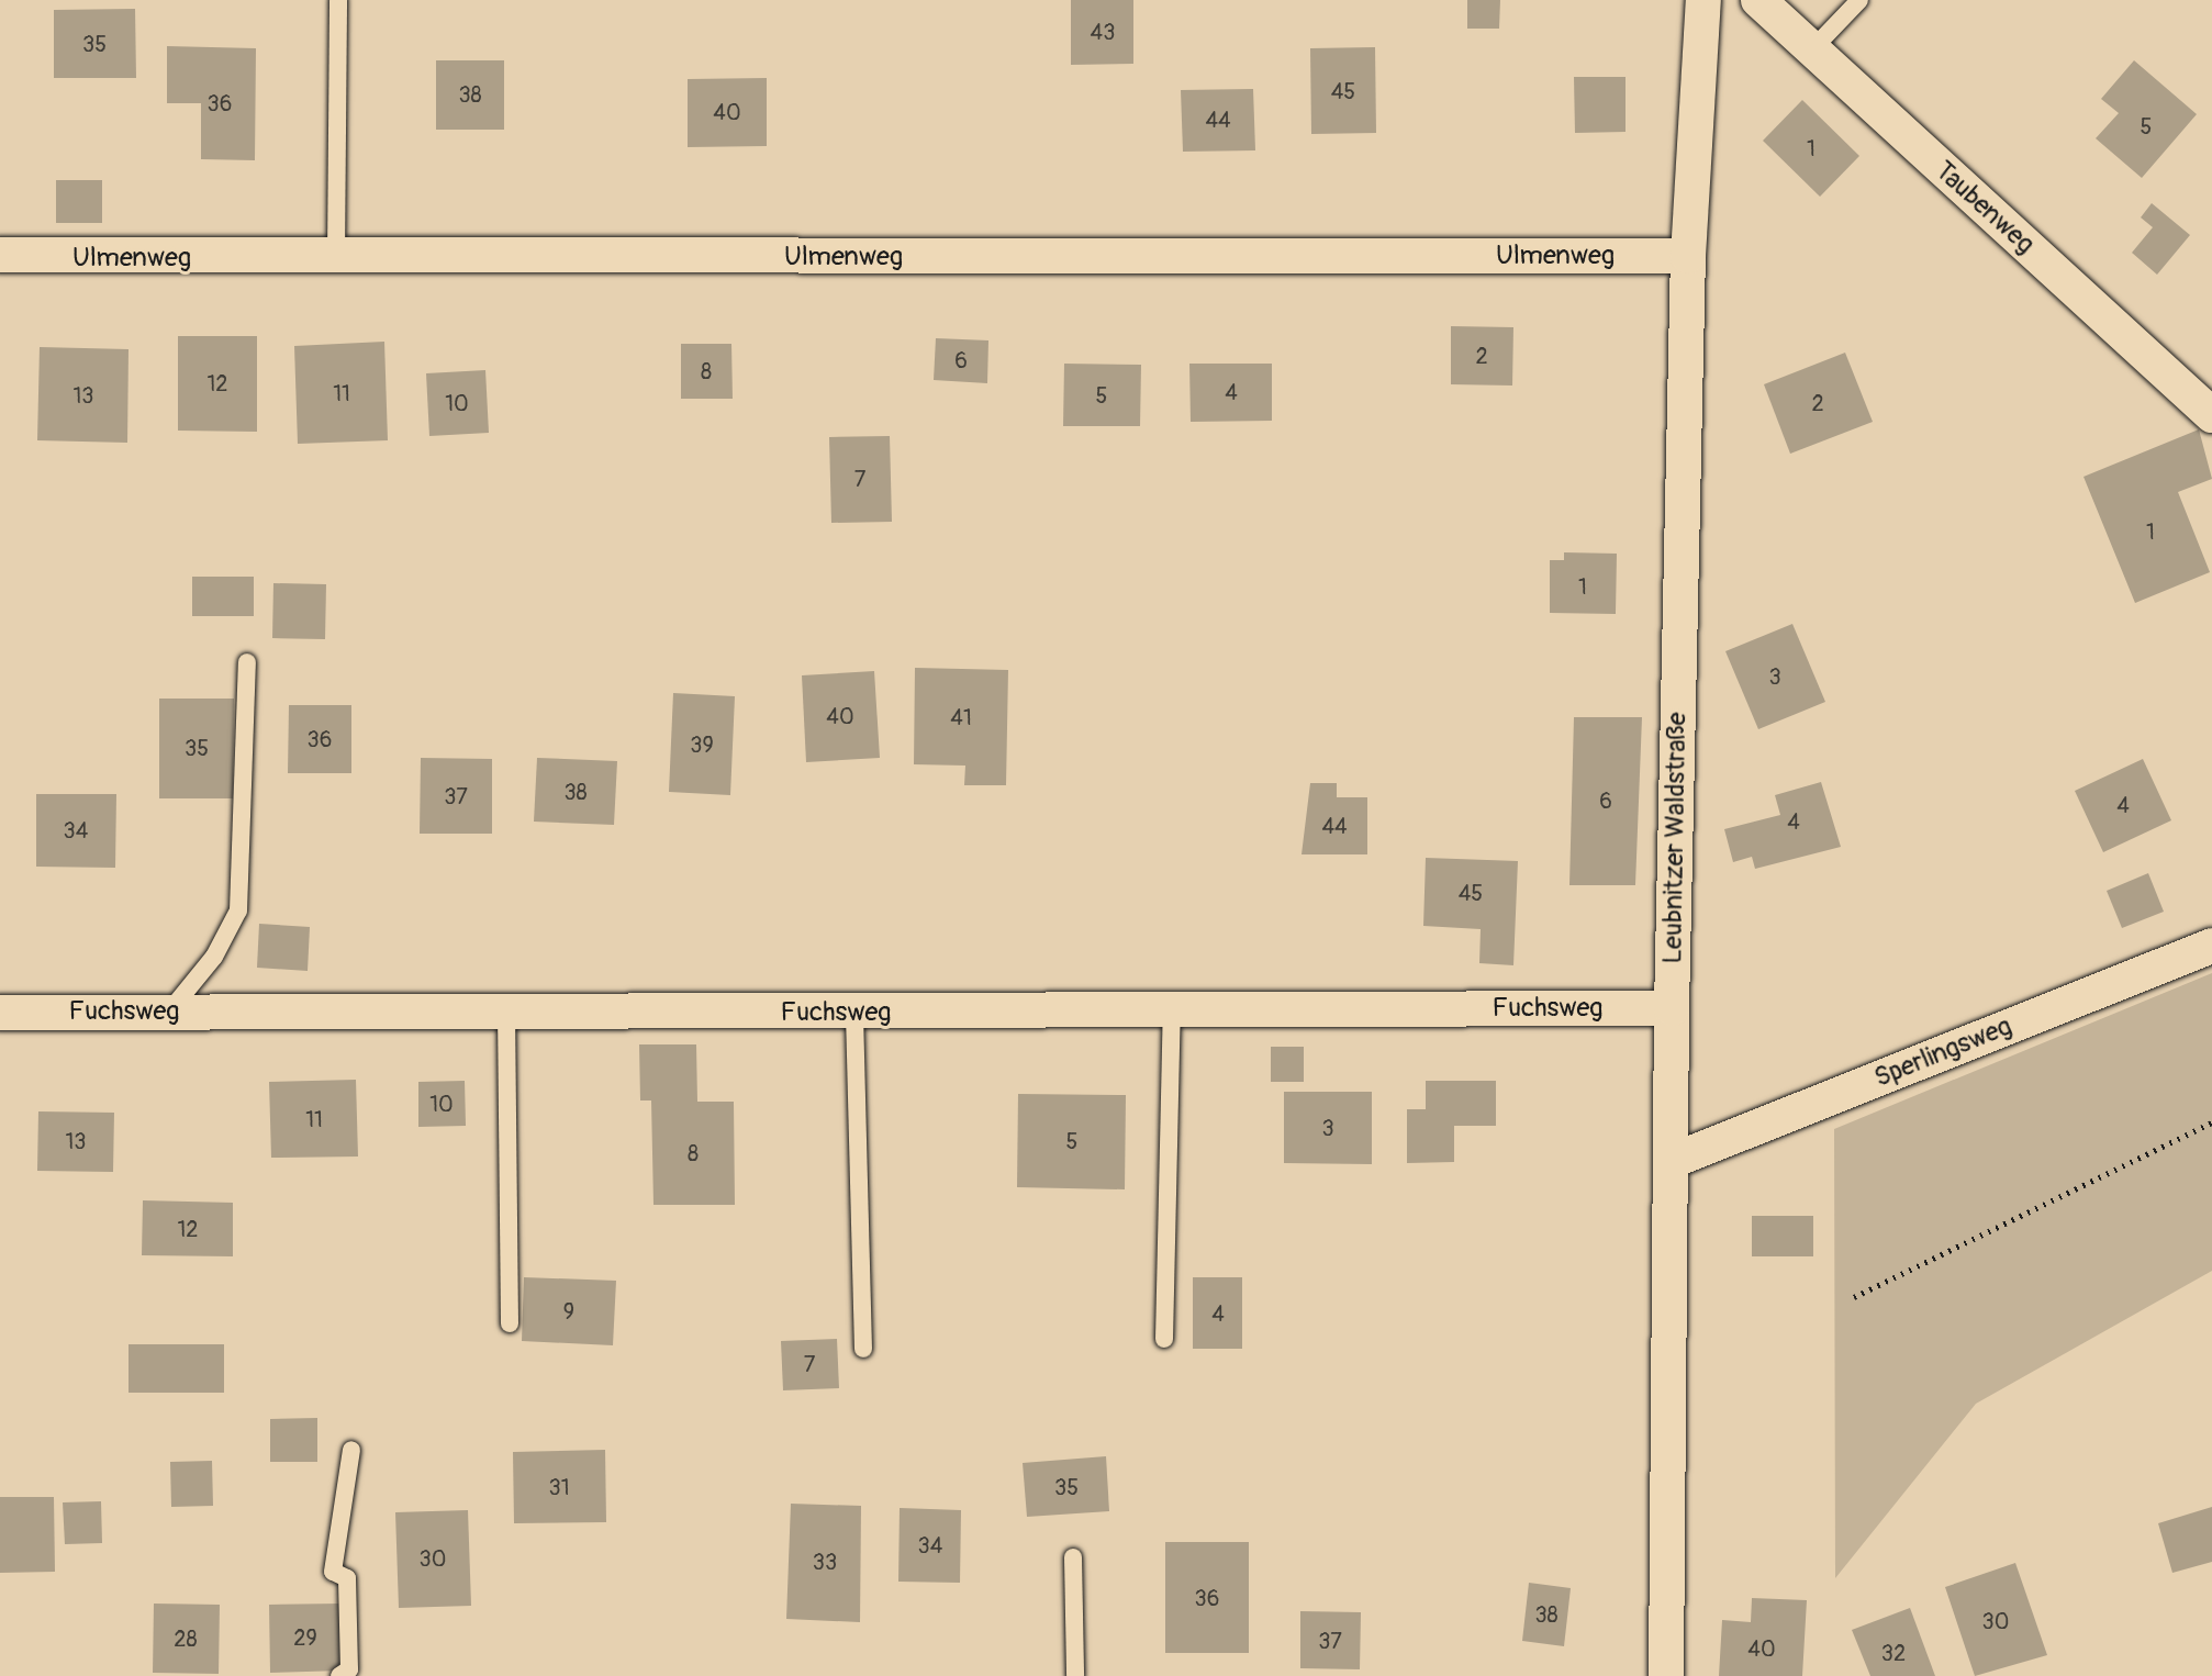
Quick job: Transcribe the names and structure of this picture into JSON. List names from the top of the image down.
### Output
{
  "streets": {
    "street": [
      "Taubenweg",
      "Ulmenweg",
      "Leubnitzer Waldstraße",
      "Fuchsweg",
      "Sperlingsweg"
    ]
  },
  "crossings": [
    ["Ulmenweg", "Leubnitzer Waldstraße"],
    ["Leubnitzer Waldstraße", "Fuchsweg"],
    ["Leubnitzer Waldstraße", "Sperlingsweg"]
  ],
  "house_numbers": [
    "43",
    "35",
    "45",
    "38",
    "36",
    "40",
    "44",
    "5",
    "1",
    "2",
    "6",
    "8",
    "12",
    "4",
    "11",
    "13",
    "5",
    "10",
    "2",
    "7",
    "1",
    "1",
    "3",
    "40",
    "41",
    "36",
    "39",
    "35",
    "38",
    "37",
    "6",
    "4",
    "4",
    "44",
    "34",
    "45",
    "10",
    "11",
    "3",
    "13",
    "5",
    "8",
    "12",
    "9",
    "4",
    "7",
    "31",
    "35",
    "34",
    "30",
    "33",
    "36",
    "38",
    "30",
    "29",
    "28",
    "37",
    "40",
    "32"
  ]
}
